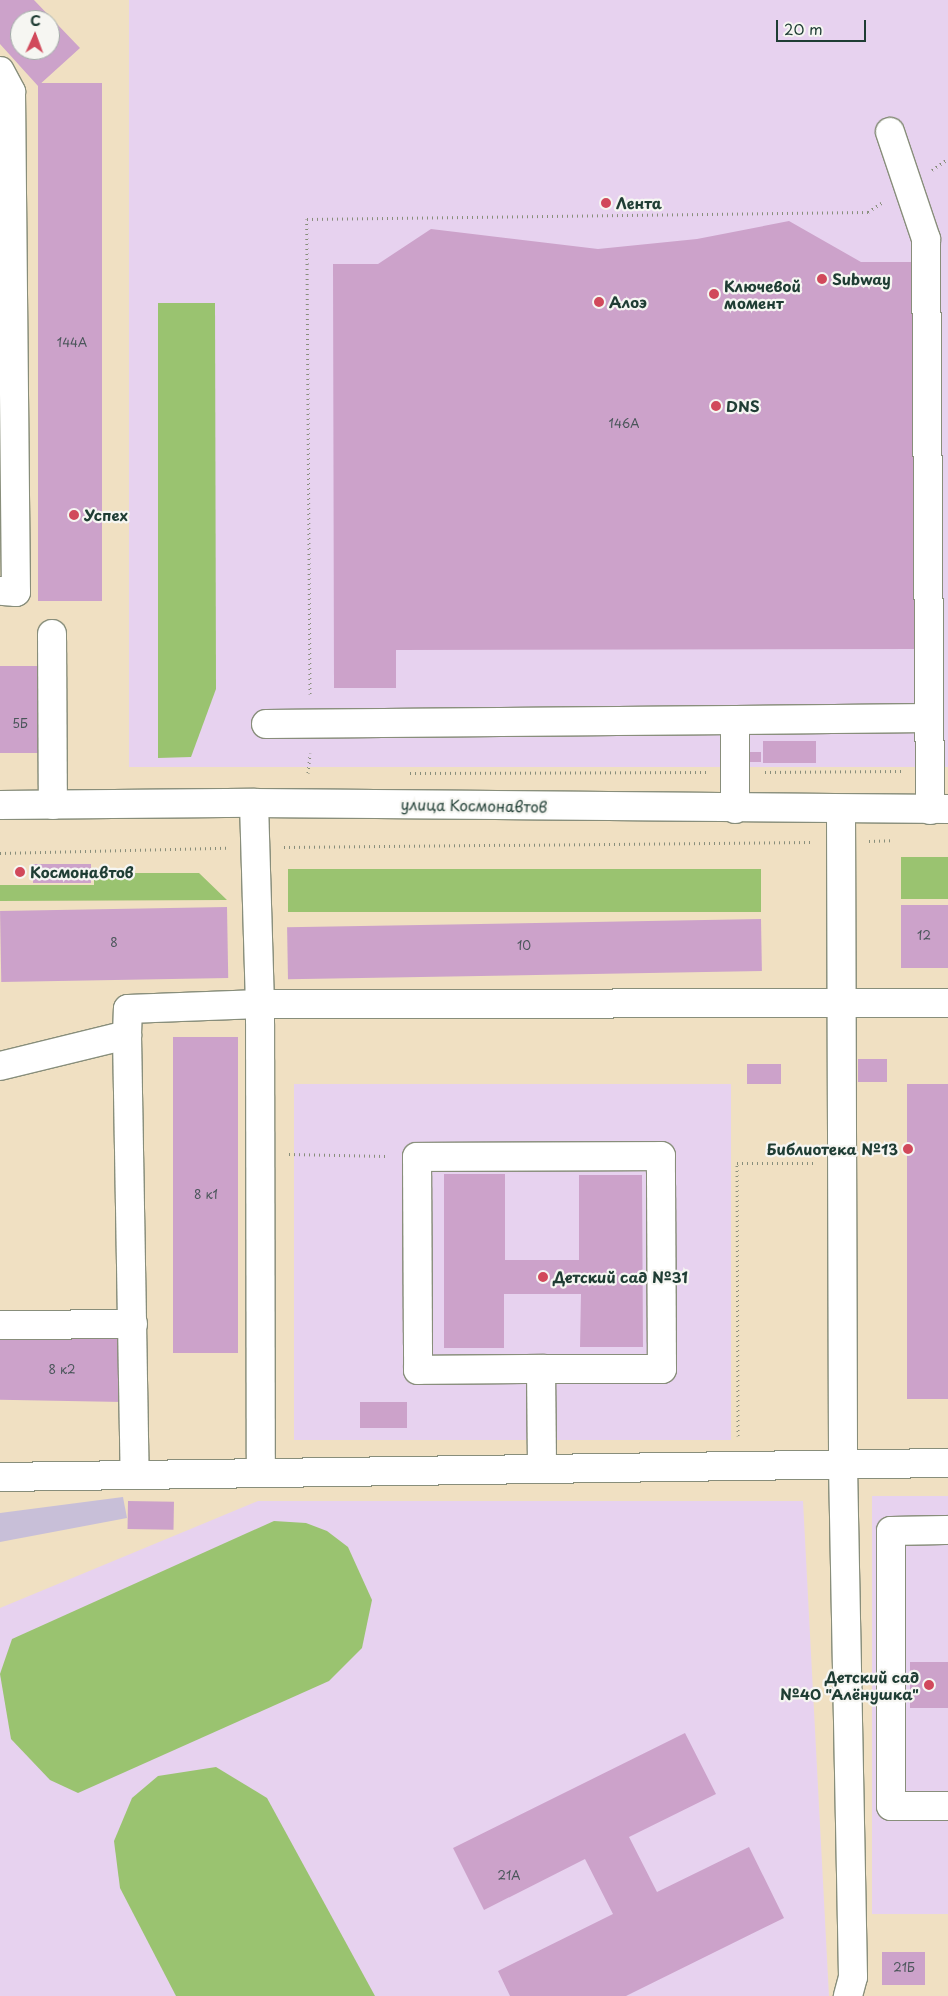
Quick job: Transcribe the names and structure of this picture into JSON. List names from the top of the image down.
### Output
{
  "streets": {
    "street": ["улица Космонавтов"]
  },
  "places": [
    "Лента",
    "Subway",
    "Ключевой момент",
    "Алоэ",
    "DNS",
    "Успех",
    "Космонавтов",
    "Библиотека №13",
    "Детский сад №31",
    "Детский сад №40 \"Алёнушка\""
  ],
  "house_numbers": [
    "144А",
    "146А",
    "5Б",
    "12",
    "8",
    "10",
    "8 к1",
    "8 к2",
    "21А",
    "21Б"
  ],
  "scale_bar": "20 m",
  "north": "top"
}
